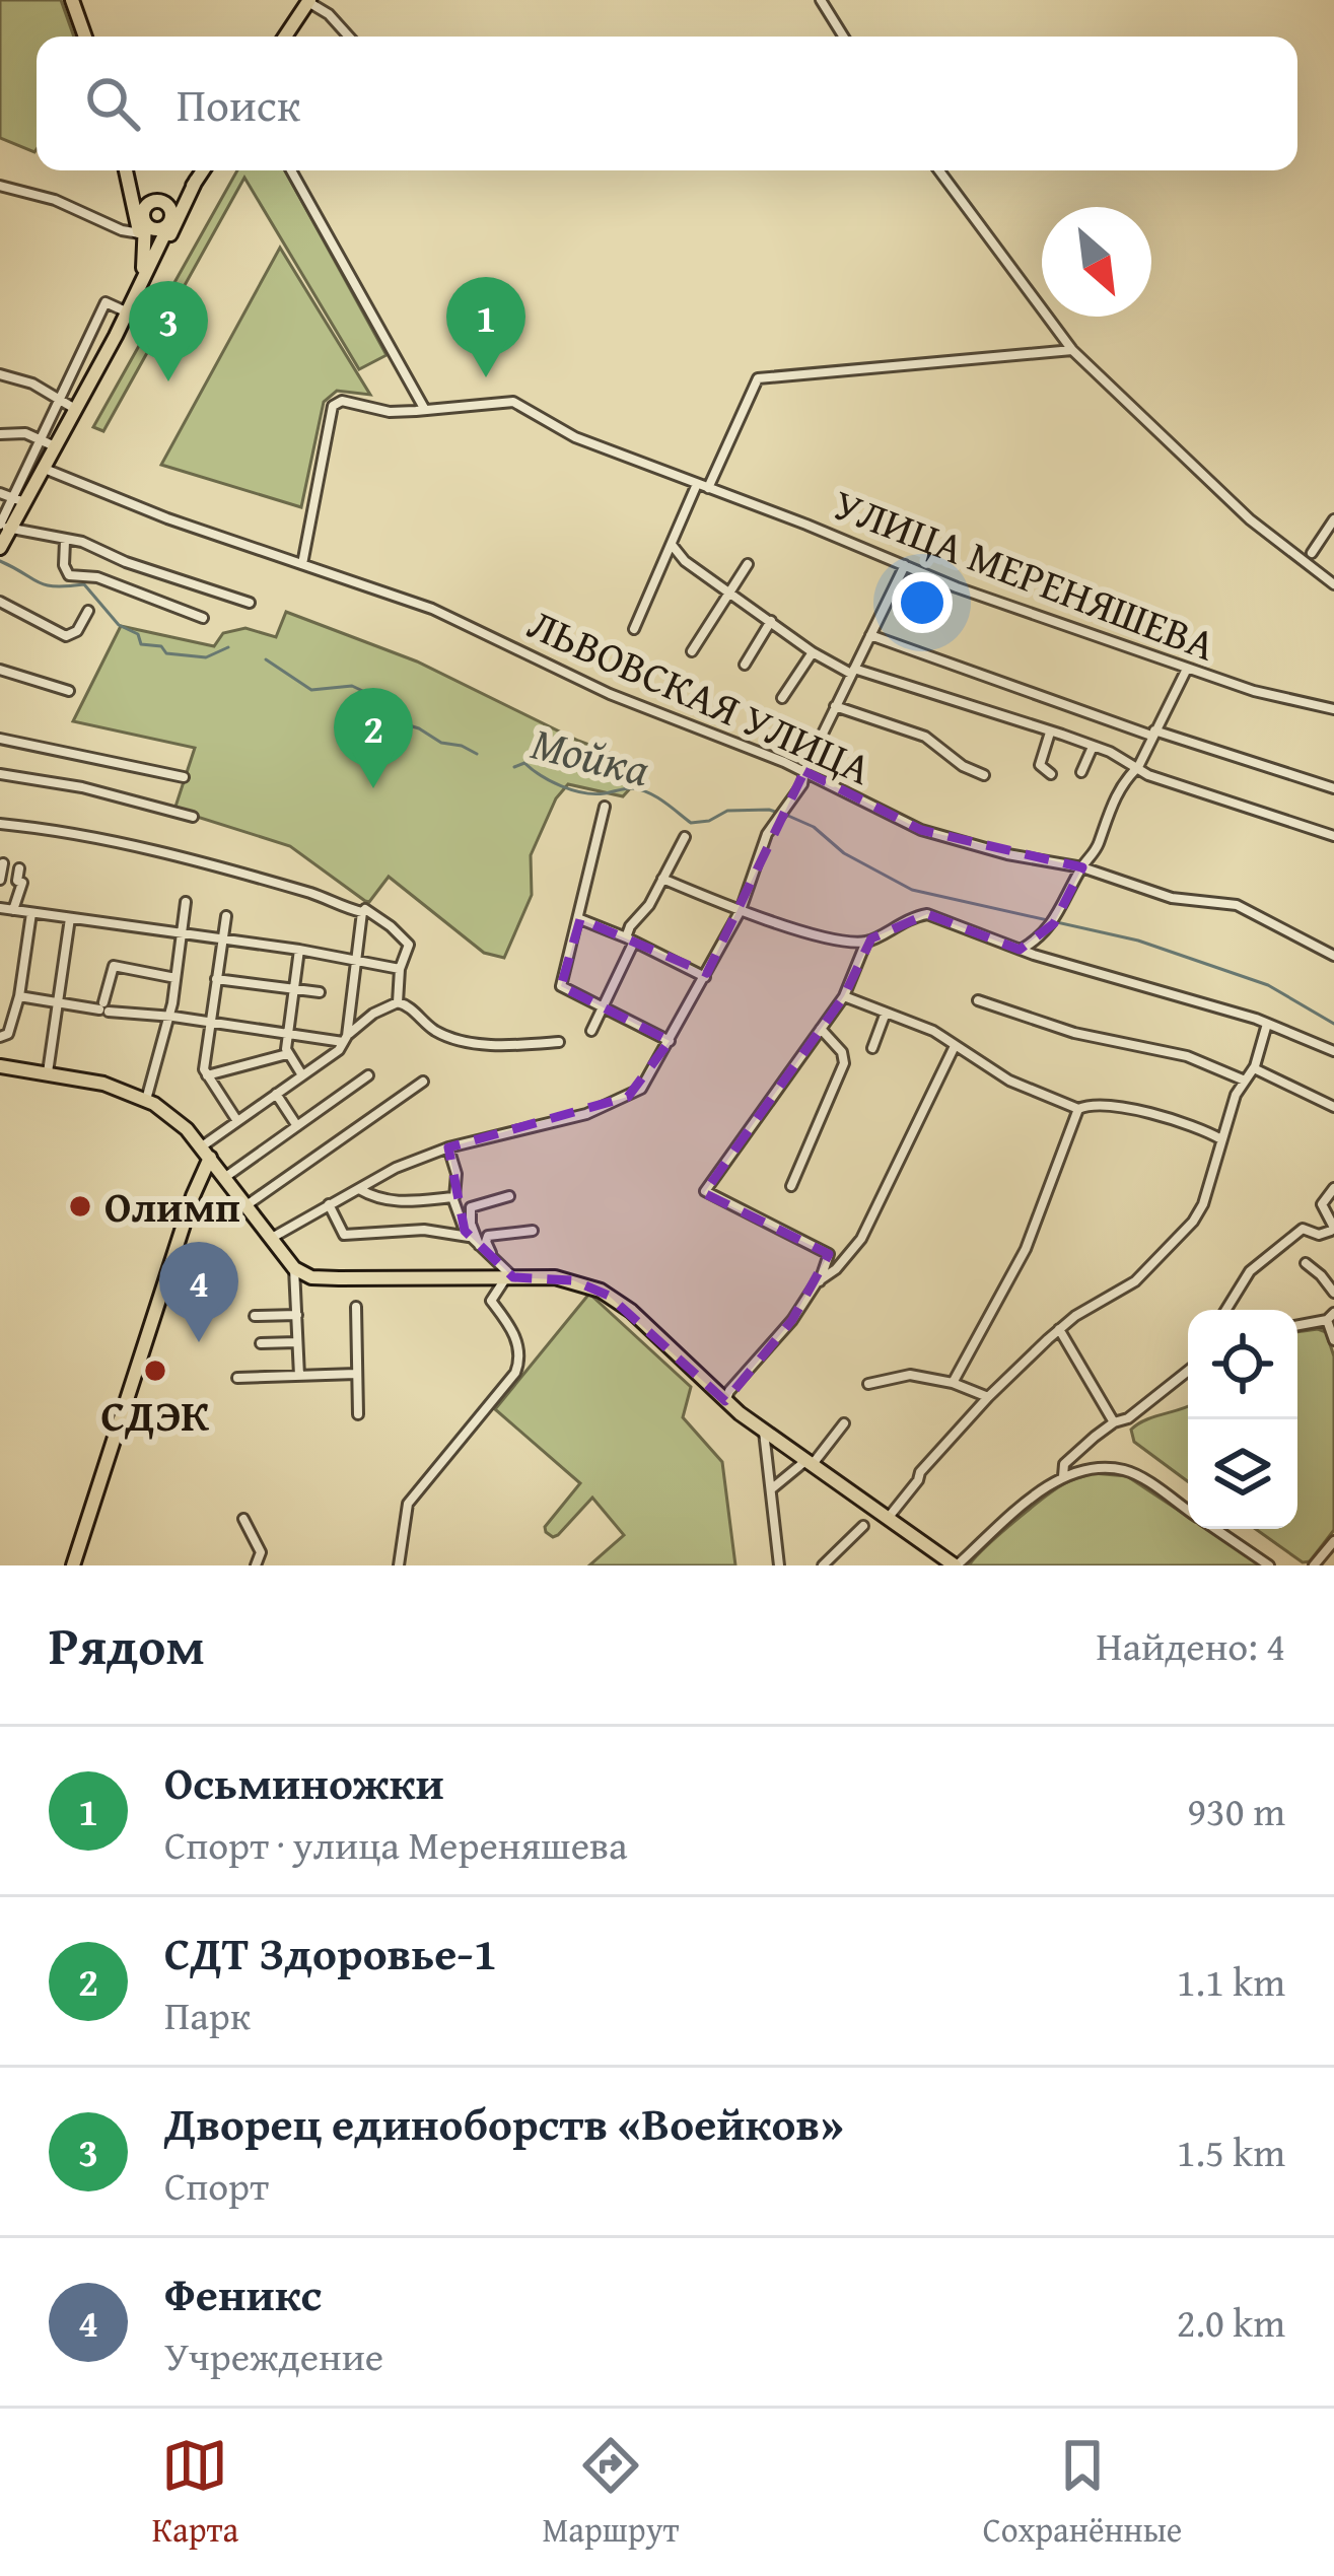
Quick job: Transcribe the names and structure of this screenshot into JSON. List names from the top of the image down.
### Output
{
  "streets": {
    "street": ["УЛИЦА МЕРЕНЯШЕВА", "ЛЬВОВСКАЯ УЛИЦА"]
  },
  "crossings": [
    ["УЛИЦА МЕРЕНЯШЕВА", "ЛЬВОВСКАЯ УЛИЦА"]
  ],
  "water": ["Мойка"],
  "places": ["Олимп", "СДЭК"],
  "north": "bottom right",
  "page": {
    "search": "Поиск",
    "pins": [
      "1",
      "3",
      "2",
      "4"
    ],
    "heading": ["Рядом", "Найдено: 4"],
    "list": [
      {
        "mark": "1",
        "name": "Осьминожки",
        "note": "Спорт · улица Мереняшева",
        "value": "930 m"
      },
      {
        "mark": "2",
        "name": "СДТ Здоровье-1",
        "note": "Парк",
        "value": "1.1 km"
      },
      {
        "mark": "3",
        "name": "Дворец единоборств «Воейков»",
        "note": "Спорт",
        "value": "1.5 km"
      },
      {
        "mark": "4",
        "name": "Феникс",
        "note": "Учреждение",
        "value": "2.0 km"
      }
    ],
    "nav": ["Карта", "Маршрут", "Сохранённые"]
  }
}
